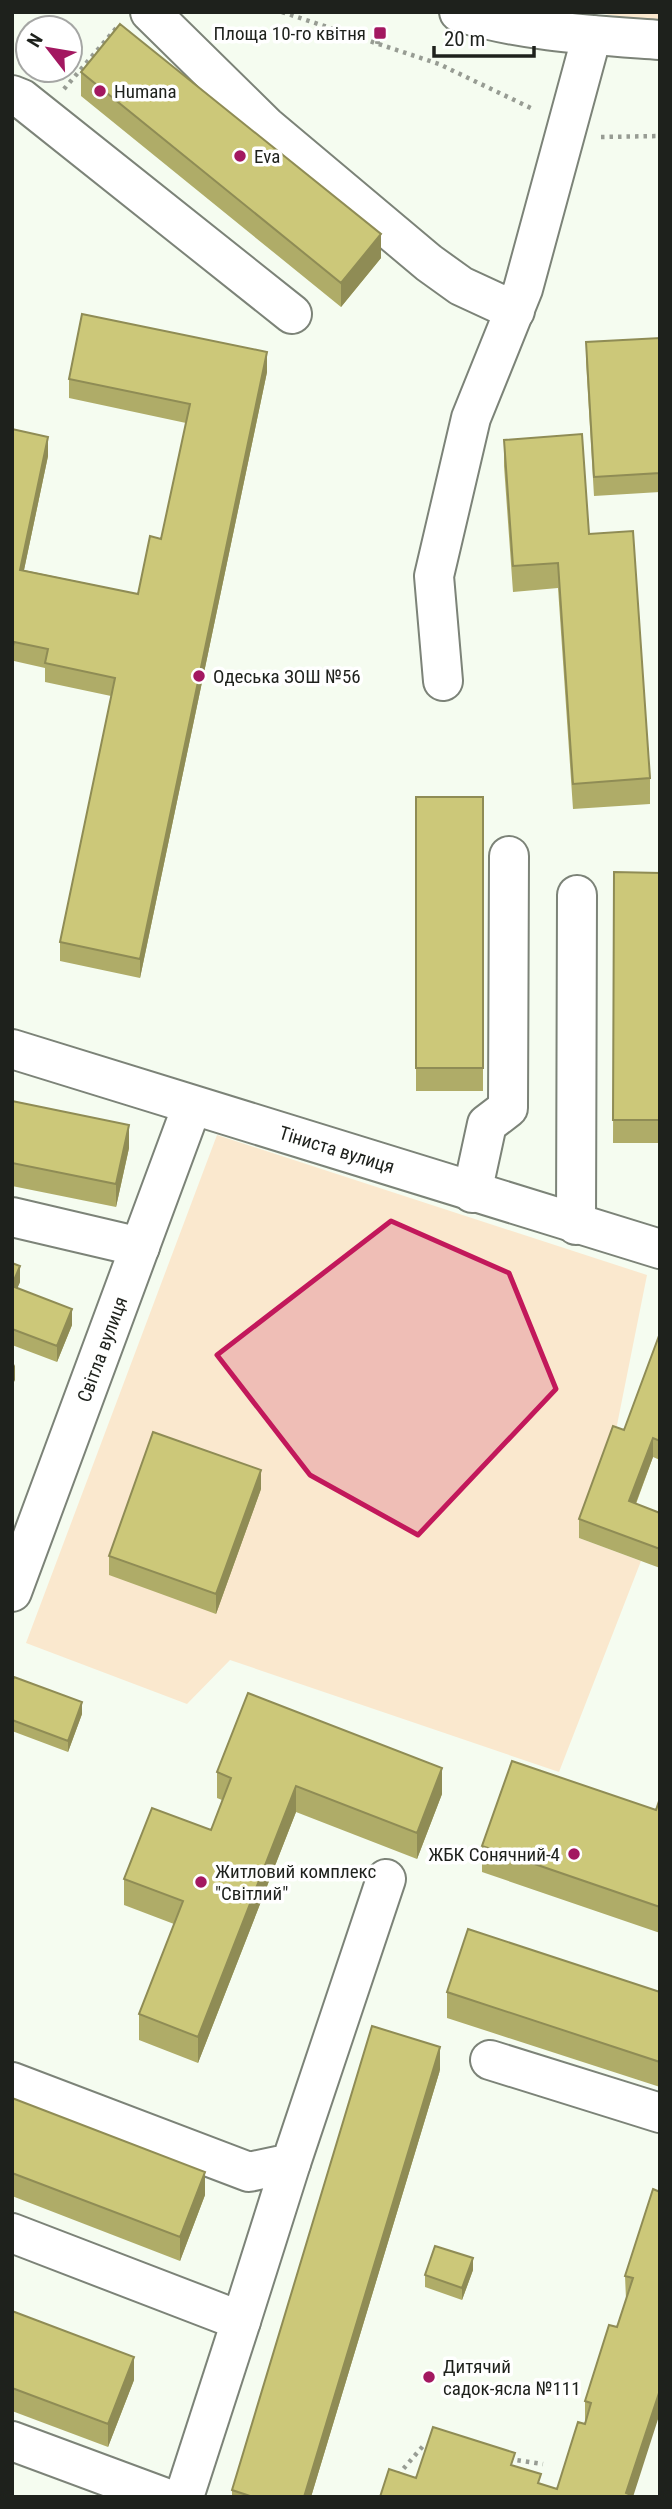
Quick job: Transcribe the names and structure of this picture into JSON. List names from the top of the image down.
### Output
{
  "streets": {
    "street": ["Тіниста вулиця", "Світла вулиця"]
  },
  "crossings": [
    ["Тіниста вулиця", "Світла вулиця"]
  ],
  "places": {
    "transit": ["Площа 10-го квітня"],
    "other": [
      "Humana",
      "Eva",
      "Одеська ЗОШ №56",
      "ЖБК Сонячний-4",
      "Житловий комплекс \"Світлий\"",
      "Дитячий садок-ясла №111"
    ]
  },
  "scale_bar": "20 m",
  "north": "top left"
}
